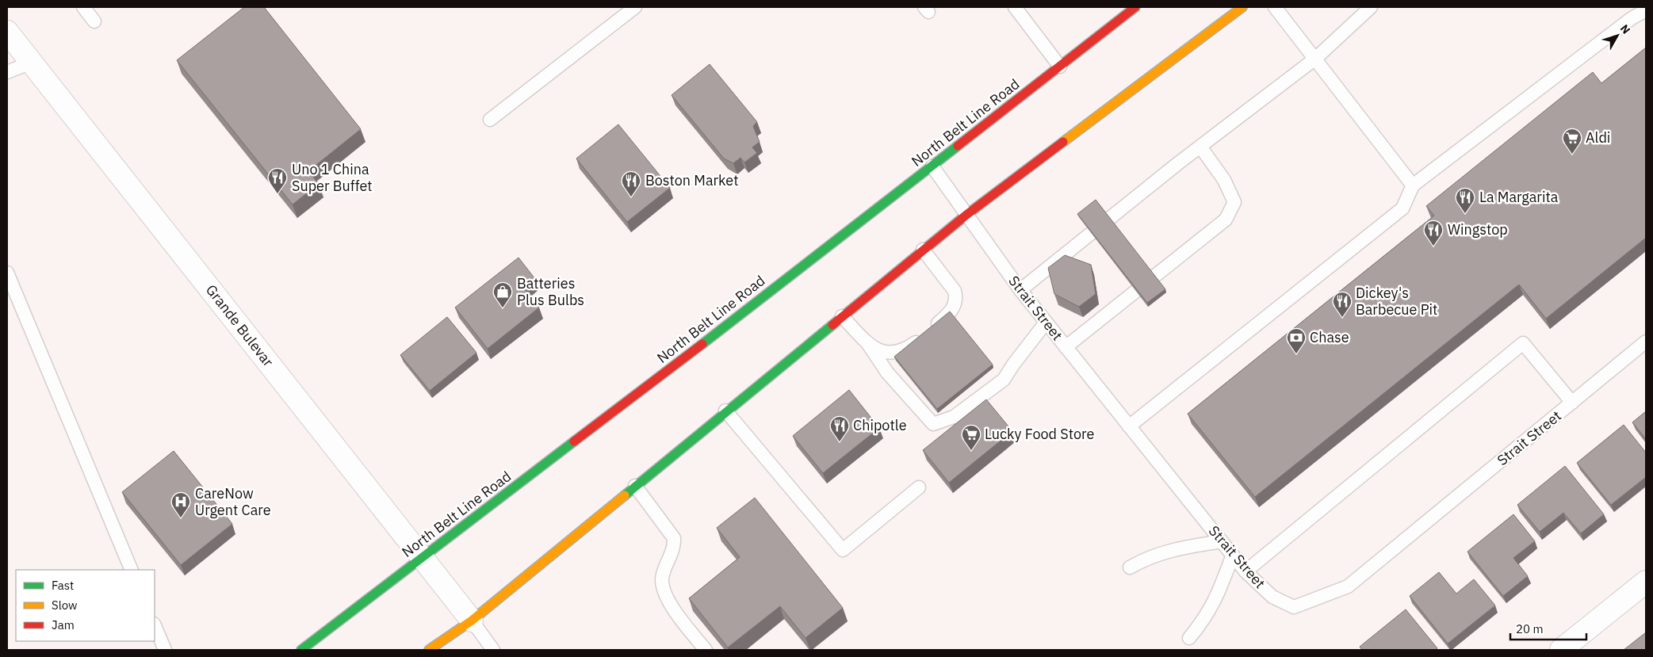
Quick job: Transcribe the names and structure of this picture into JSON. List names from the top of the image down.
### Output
{
  "streets": {
    "main road": ["North Belt Line Road"],
    "street": ["Grande Bulevar"],
    "lane": ["Strait Street"]
  },
  "crossings": [
    ["North Belt Line Road", "Strait Street"],
    ["North Belt Line Road", "Grande Bulevar"]
  ],
  "places": {
    "supermarket": ["Aldi", "Lucky Food Store"],
    "restaurant": [
      "Uno 1 China Super Buffet",
      "Boston Market",
      "La Margarita",
      "Wingstop",
      "Dickey's Barbecue Pit",
      "Chipotle"
    ],
    "shop": ["Batteries Plus Bulbs"],
    "bank": ["Chase"],
    "hospital": ["CareNow Urgent Care"]
  },
  "legend": ["Fast", "Slow", "Jam"],
  "scale_bar": "20 m",
  "north": "top right"
}
